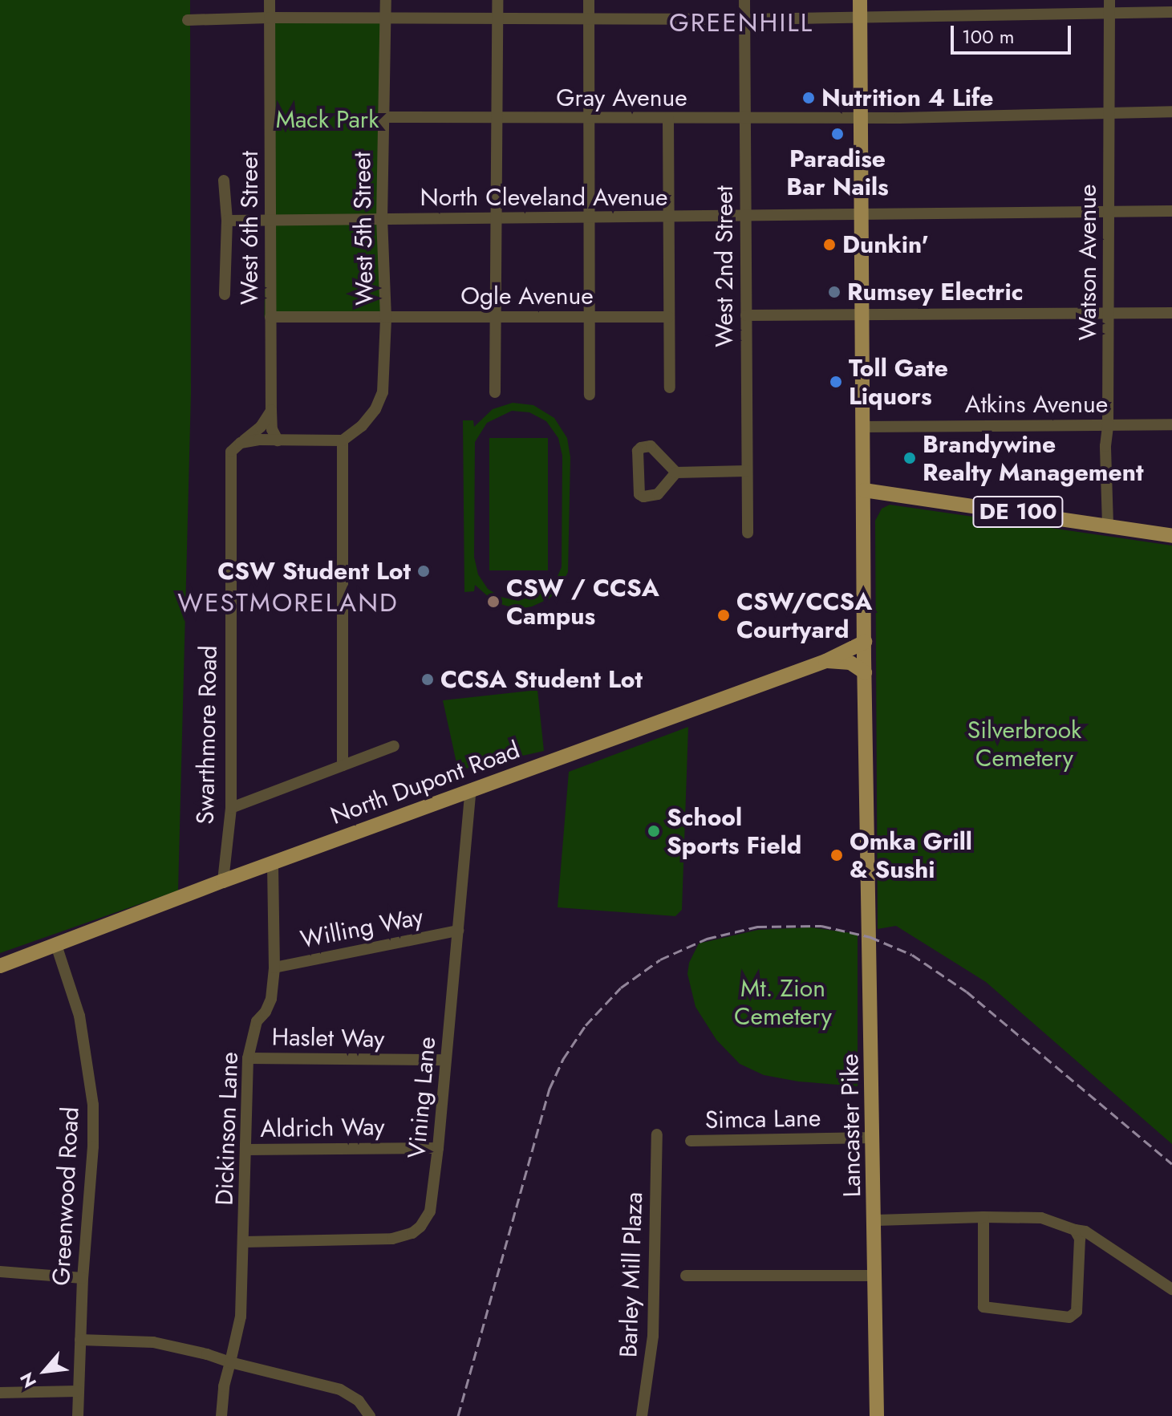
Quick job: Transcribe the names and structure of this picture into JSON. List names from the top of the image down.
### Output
{
  "streets": {
    "main road": ["DE 100", "North Dupont Road", "Lancaster Pike"],
    "street": [
      "Gray Avenue",
      "North Cleveland Avenue",
      "West 6th Street",
      "West 5th Street",
      "Watson Avenue",
      "West 2nd Street",
      "Ogle Avenue",
      "Atkins Avenue",
      "Swarthmore Road",
      "Willing Way",
      "Haslet Way",
      "Vining Lane",
      "Simca Lane",
      "Aldrich Way",
      "Dickinson Lane",
      "Greenwood Road",
      "Barley Mill Plaza"
    ]
  },
  "crossings": [
    ["Gray Avenue", "West 5th Street"],
    ["Gray Avenue", "Watson Avenue"],
    ["Gray Avenue", "West 2nd Street"],
    ["Gray Avenue", "Lancaster Pike"],
    ["North Cleveland Avenue", "West 6th Street"],
    ["North Cleveland Avenue", "West 5th Street"],
    ["North Cleveland Avenue", "Watson Avenue"],
    ["North Cleveland Avenue", "West 2nd Street"],
    ["North Cleveland Avenue", "Lancaster Pike"],
    ["West 6th Street", "Ogle Avenue"],
    ["West 5th Street", "Ogle Avenue"],
    ["Watson Avenue", "Atkins Avenue"],
    ["Watson Avenue", "DE 100"],
    ["Atkins Avenue", "Lancaster Pike"],
    ["DE 100", "Lancaster Pike"],
    ["Swarthmore Road", "North Dupont Road"],
    ["North Dupont Road", "Vining Lane"],
    ["North Dupont Road", "Lancaster Pike"],
    ["North Dupont Road", "Dickinson Lane"],
    ["North Dupont Road", "Greenwood Road"],
    ["Willing Way", "Vining Lane"],
    ["Willing Way", "Dickinson Lane"],
    ["Haslet Way", "Vining Lane"],
    ["Haslet Way", "Dickinson Lane"],
    ["Vining Lane", "Aldrich Way"],
    ["Vining Lane", "Dickinson Lane"],
    ["Simca Lane", "Lancaster Pike"],
    ["Aldrich Way", "Dickinson Lane"]
  ],
  "districts": ["GREENHILL", "WESTMORELAND"],
  "parks": ["Mack Park", "Silverbrook Cemetery", "Mt. Zion Cemetery"],
  "places": [
    "Nutrition 4 Life",
    "Paradise Bar Nails",
    "Dunkin'",
    "Rumsey Electric",
    "Toll Gate Liquors",
    "Brandywine Realty Management",
    "CSW Student Lot",
    "CSW / CCSA Campus",
    "CSW/CCSA Courtyard",
    "CCSA Student Lot",
    "School Sports Field",
    "Omka Grill & Sushi"
  ],
  "scale_bar": "100 m",
  "north": "bottom left"
}
